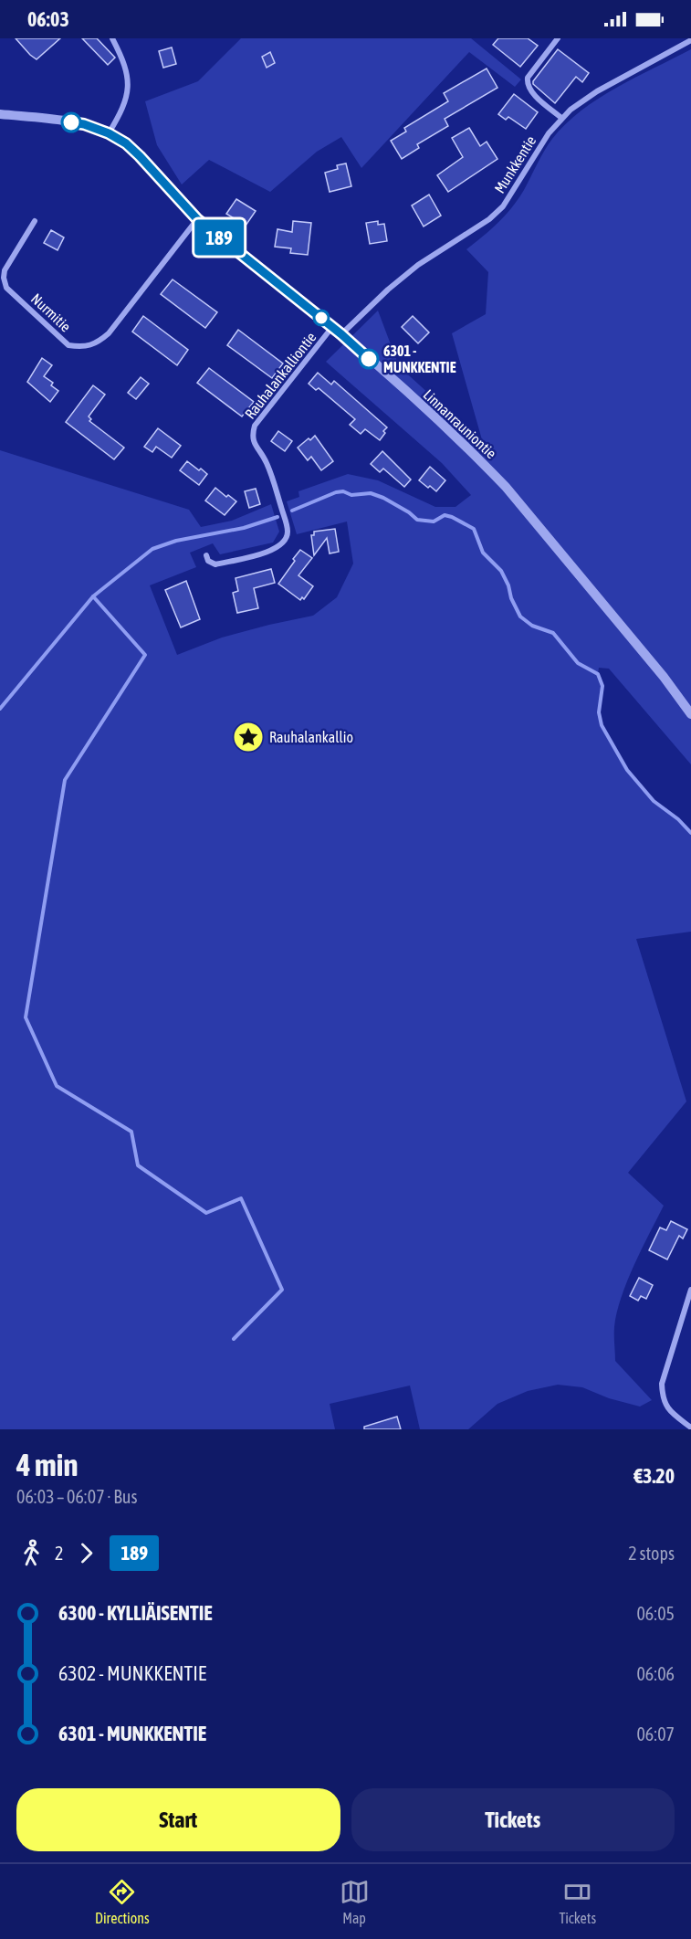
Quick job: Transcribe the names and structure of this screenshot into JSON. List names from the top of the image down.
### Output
{
  "streets": {
    "street": [
      "Munkkentie",
      "Nurmitie",
      "Rauhalankalliontie",
      "Linnanrauniontie"
    ]
  },
  "crossings": [
    ["Munkkentie", "Linnanrauniontie"],
    ["Nurmitie", "Linnanrauniontie"],
    ["Rauhalankalliontie", "Linnanrauniontie"]
  ],
  "places": {
    "other": ["6301 - MUNKKENTIE"],
    "place": ["Rauhalankallio"]
  },
  "lines": ["bus line 189"],
  "page": {
    "status": "06:03",
    "on_map": "189",
    "heading": ["4 min", "06:03 – 06:07 · Bus", "€3.20"],
    "legs": ["2", "189", "2 stops"],
    "list": [
      {
        "name": "6300 - KYLLIÄISENTIE",
        "value": "06:05"
      },
      {
        "name": "6302 - MUNKKENTIE",
        "value": "06:06"
      },
      {
        "name": "6301 - MUNKKENTIE",
        "value": "06:07"
      }
    ],
    "buttons": ["Start", "Tickets"],
    "tabs": ["Directions", "Map", "Tickets"]
  }
}
